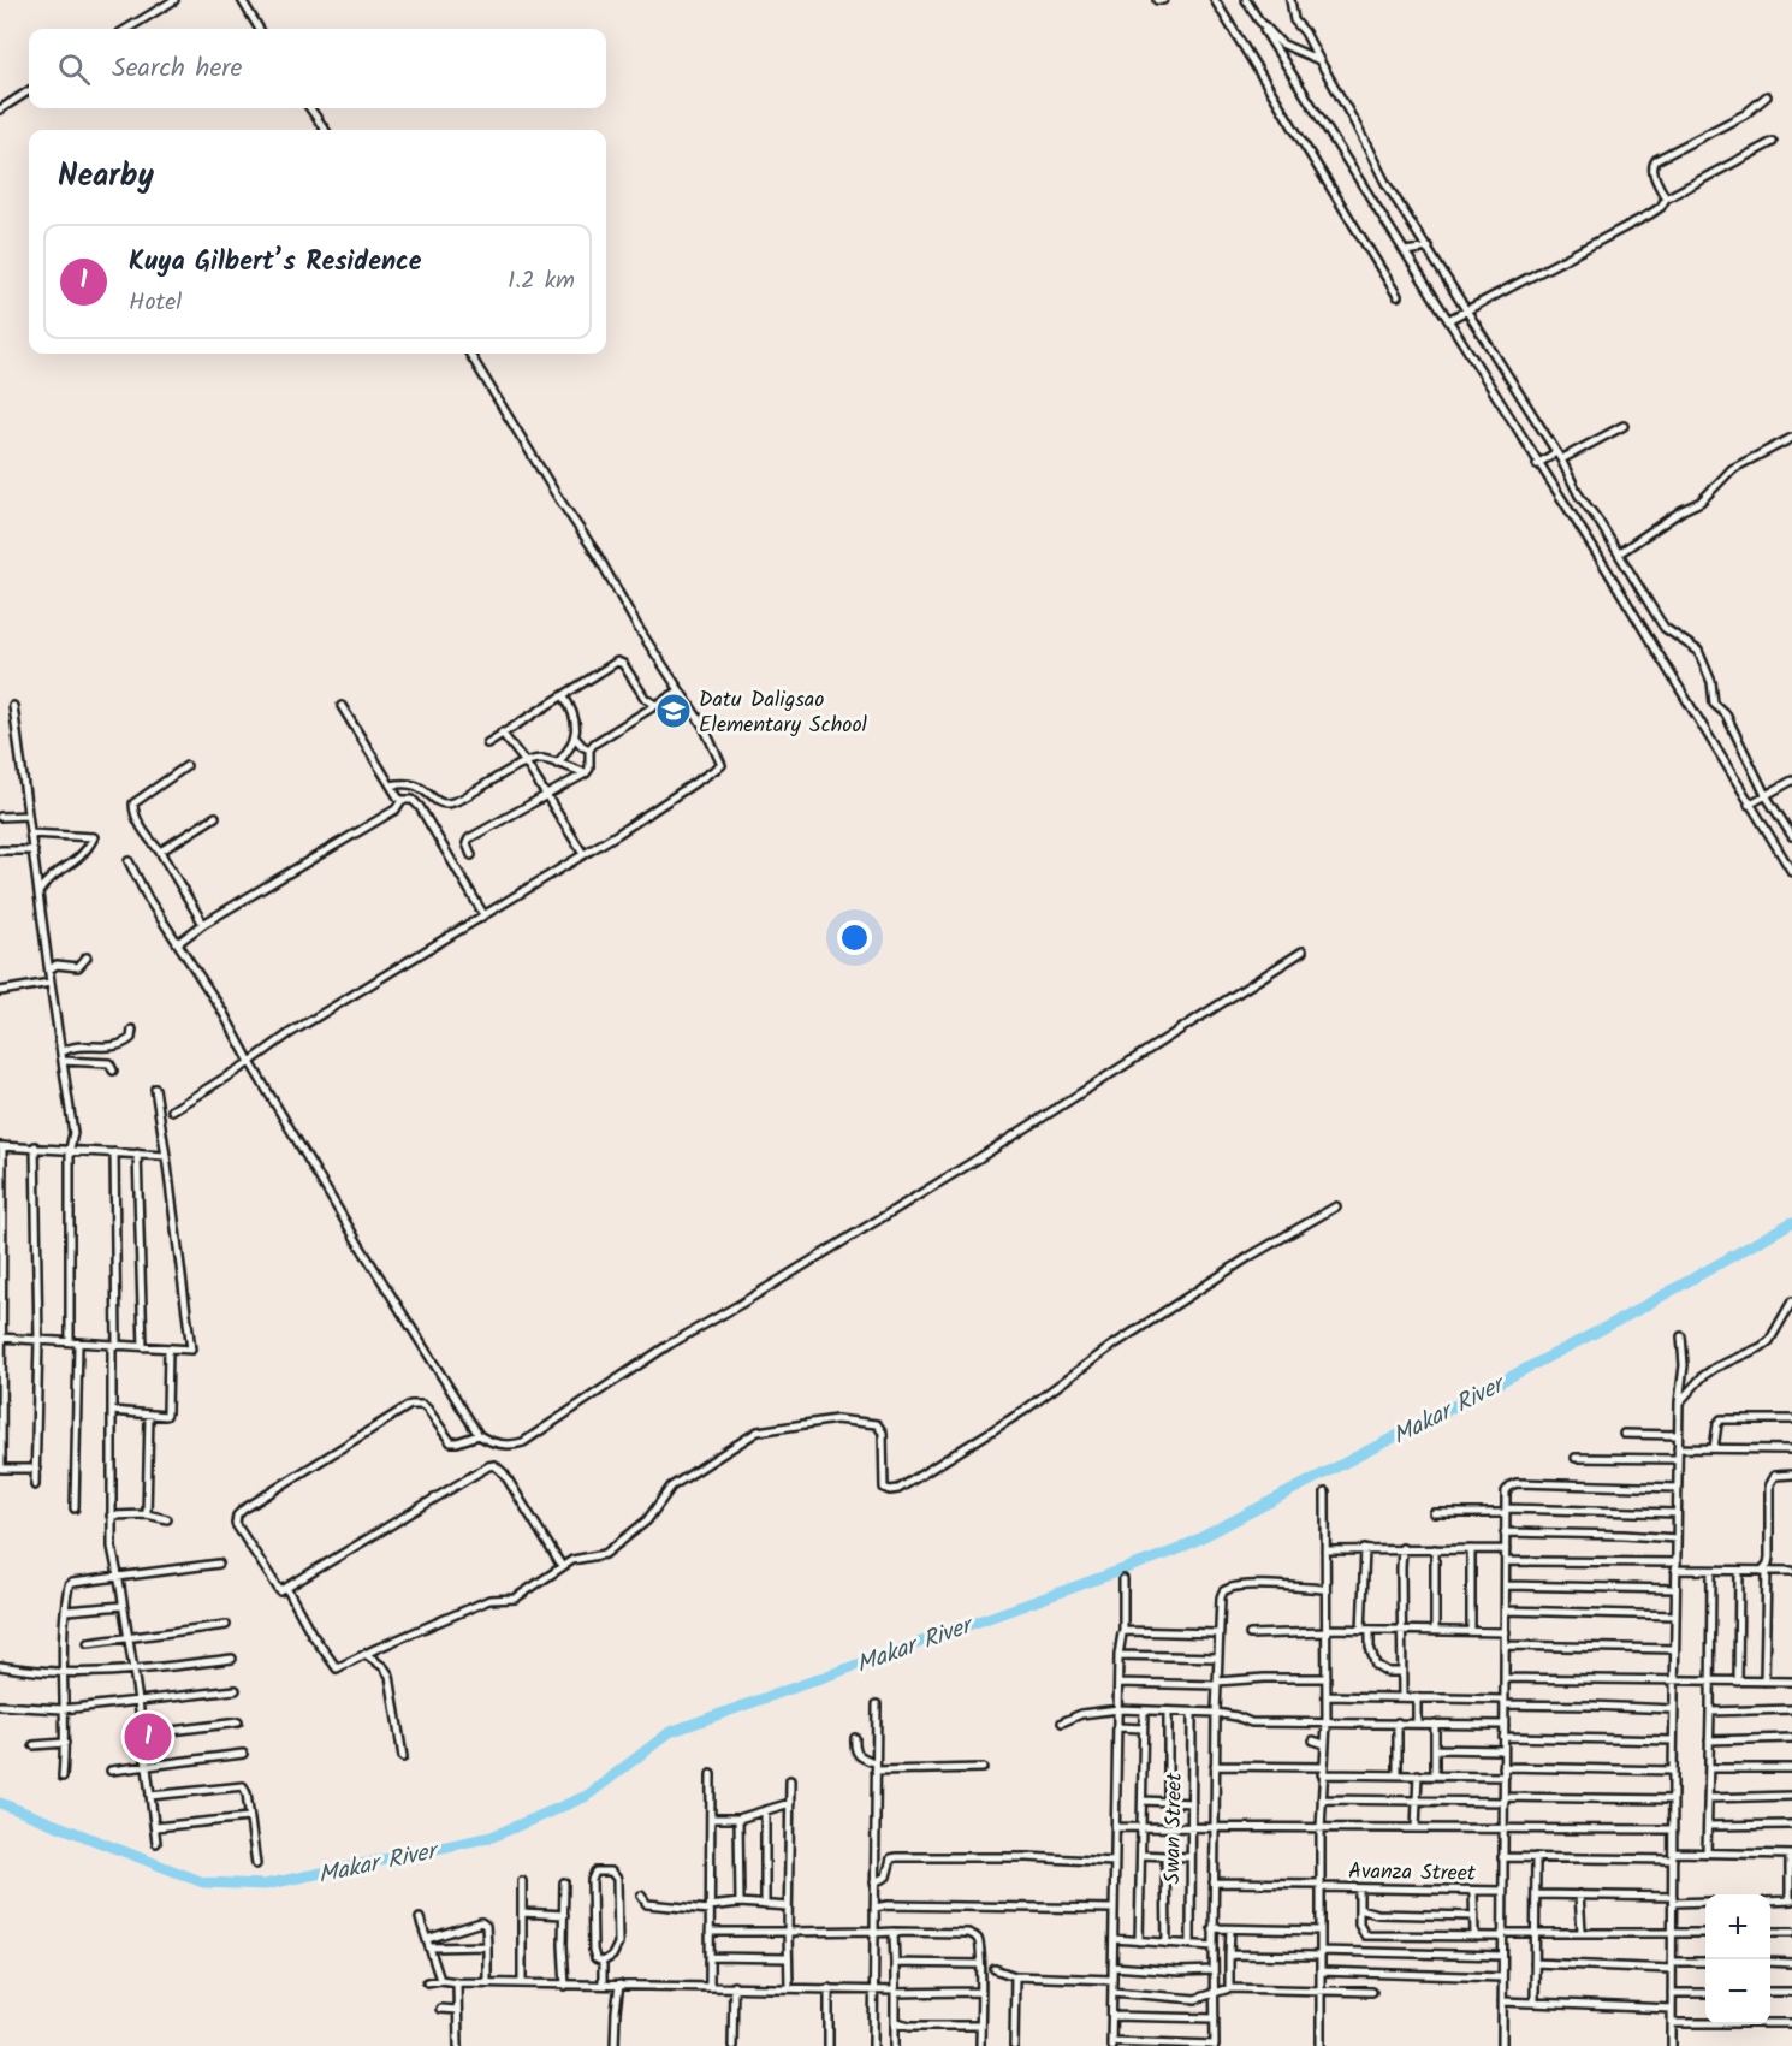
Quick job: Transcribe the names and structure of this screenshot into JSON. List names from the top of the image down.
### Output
{
  "streets": {
    "street": ["Swan Street", "Avanza Street"]
  },
  "water": ["Makar River"],
  "places": {
    "school or university": ["Datu Daligsao Elementary School"]
  },
  "page": {
    "search": "Search here",
    "heading": "Nearby",
    "list": [
      {
        "mark": "1",
        "name": "Kuya Gilbert’s Residence",
        "note": "Hotel",
        "value": "1.2 km"
      }
    ],
    "pins": "1",
    "map_buttons": ["+", "−"]
  }
}
